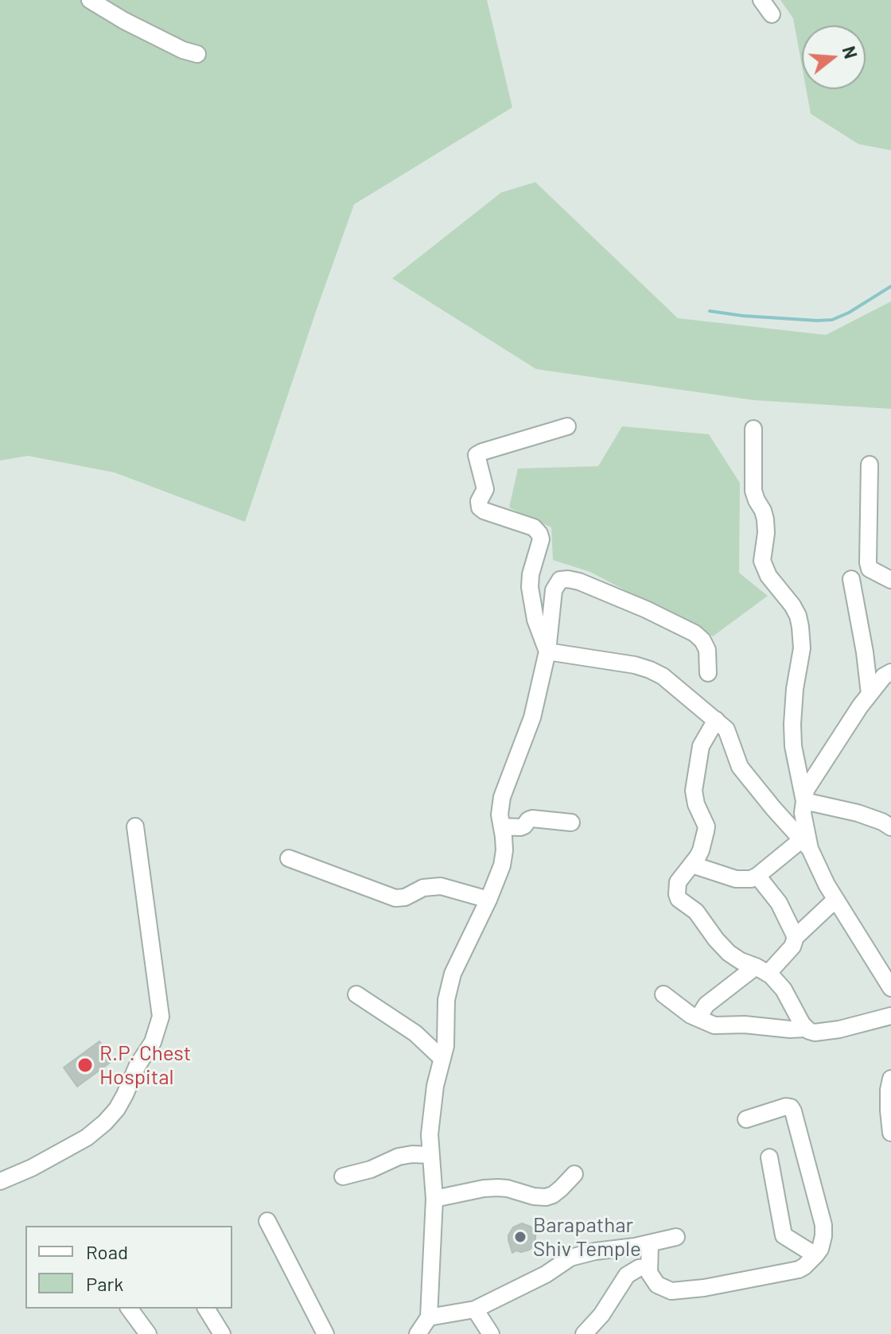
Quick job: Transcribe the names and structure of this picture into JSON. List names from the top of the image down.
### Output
{
  "places": ["R.P. Chest Hospital", "Barapathar Shiv Temple"],
  "legend": ["Road", "Park"],
  "north": "right"
}
